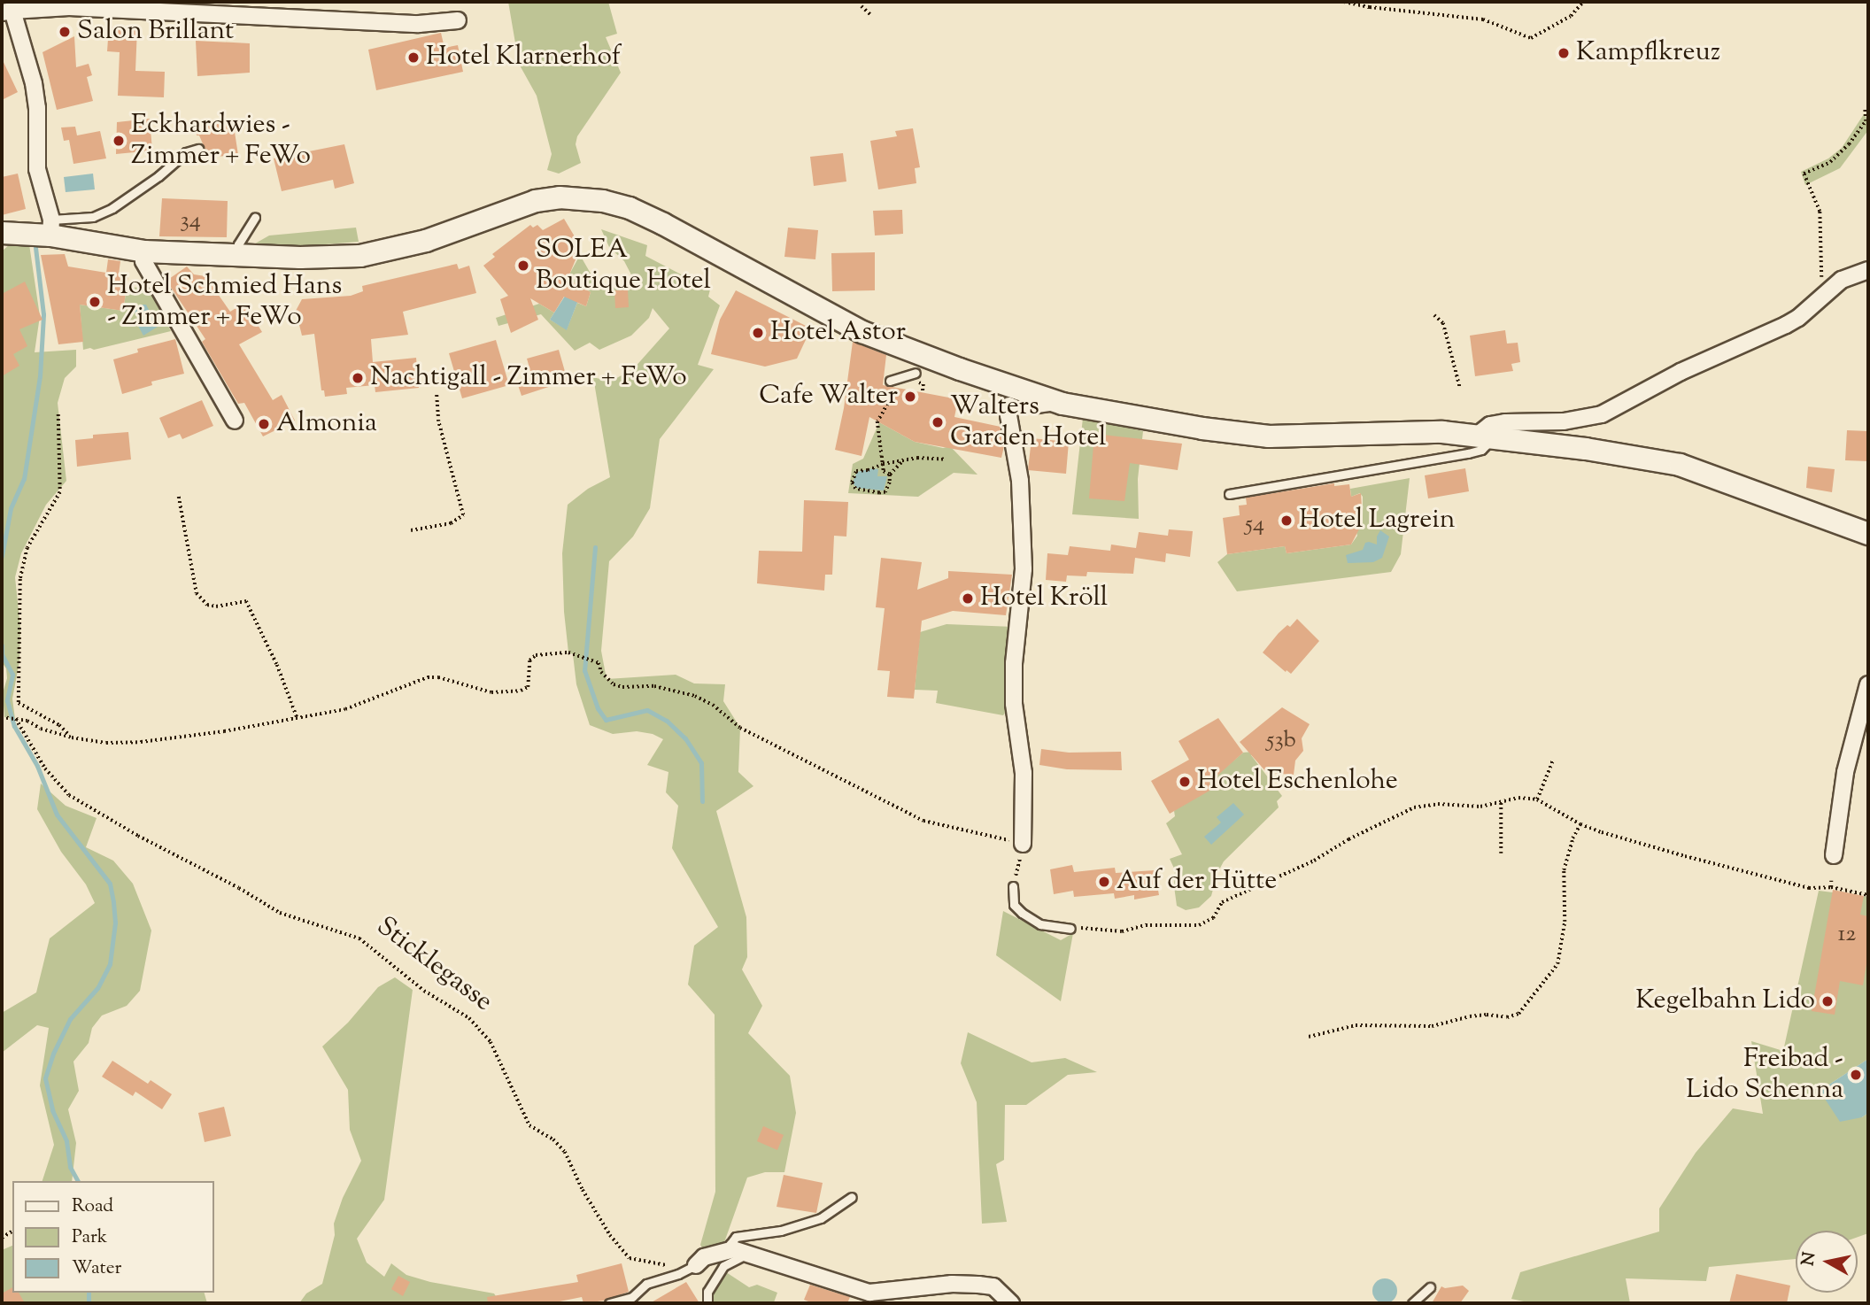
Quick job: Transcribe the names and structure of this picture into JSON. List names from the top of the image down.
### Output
{
  "streets": {
    "path": ["Sticklegasse"]
  },
  "places": [
    "Salon Brillant",
    "Kampflkreuz",
    "Hotel Klarnerhof",
    "Eckhardwies - Zimmer + FeWo",
    "SOLEA Boutique Hotel",
    "Hotel Schmied Hans - Zimmer + FeWo",
    "Hotel Astor",
    "Nachtigall - Zimmer + FeWo",
    "Cafe Walter",
    "Walters Garden Hotel",
    "Almonia",
    "Hotel Lagrein",
    "Hotel Kröll",
    "Hotel Eschenlohe",
    "Auf der Hütte",
    "Kegelbahn Lido",
    "Freibad - Lido Schenna"
  ],
  "house_numbers": [
    "34",
    "54",
    "53b",
    "12"
  ],
  "legend": ["Road", "Park", "Water"],
  "north": "left"
}
